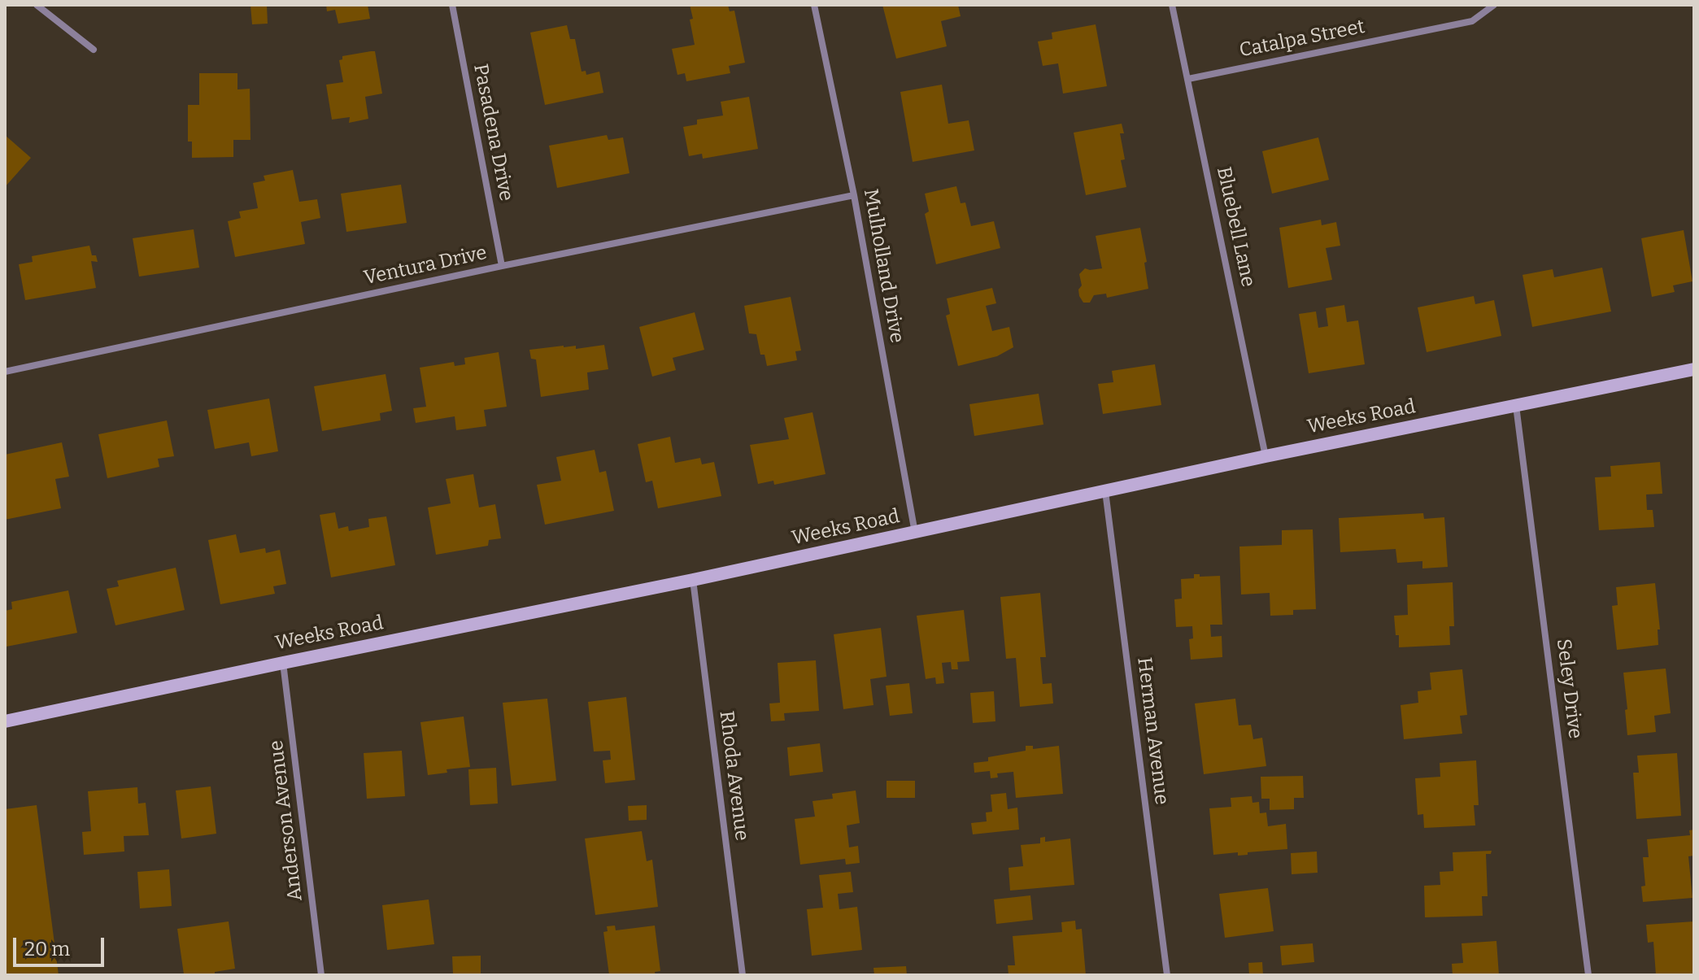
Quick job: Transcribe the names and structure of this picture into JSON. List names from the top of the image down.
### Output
{
  "streets": {
    "street": [
      "Catalpa Street",
      "Pasadena Drive",
      "Bluebell Lane",
      "Ventura Drive",
      "Mulholland Drive",
      "Weeks Road",
      "Seley Drive",
      "Herman Avenue",
      "Rhoda Avenue",
      "Anderson Avenue"
    ]
  },
  "crossings": [
    ["Catalpa Street", "Bluebell Lane"],
    ["Pasadena Drive", "Ventura Drive"],
    ["Bluebell Lane", "Weeks Road"],
    ["Ventura Drive", "Mulholland Drive"],
    ["Mulholland Drive", "Weeks Road"],
    ["Weeks Road", "Seley Drive"],
    ["Weeks Road", "Herman Avenue"],
    ["Weeks Road", "Rhoda Avenue"],
    ["Weeks Road", "Anderson Avenue"]
  ],
  "scale_bar": "20 m"
}
